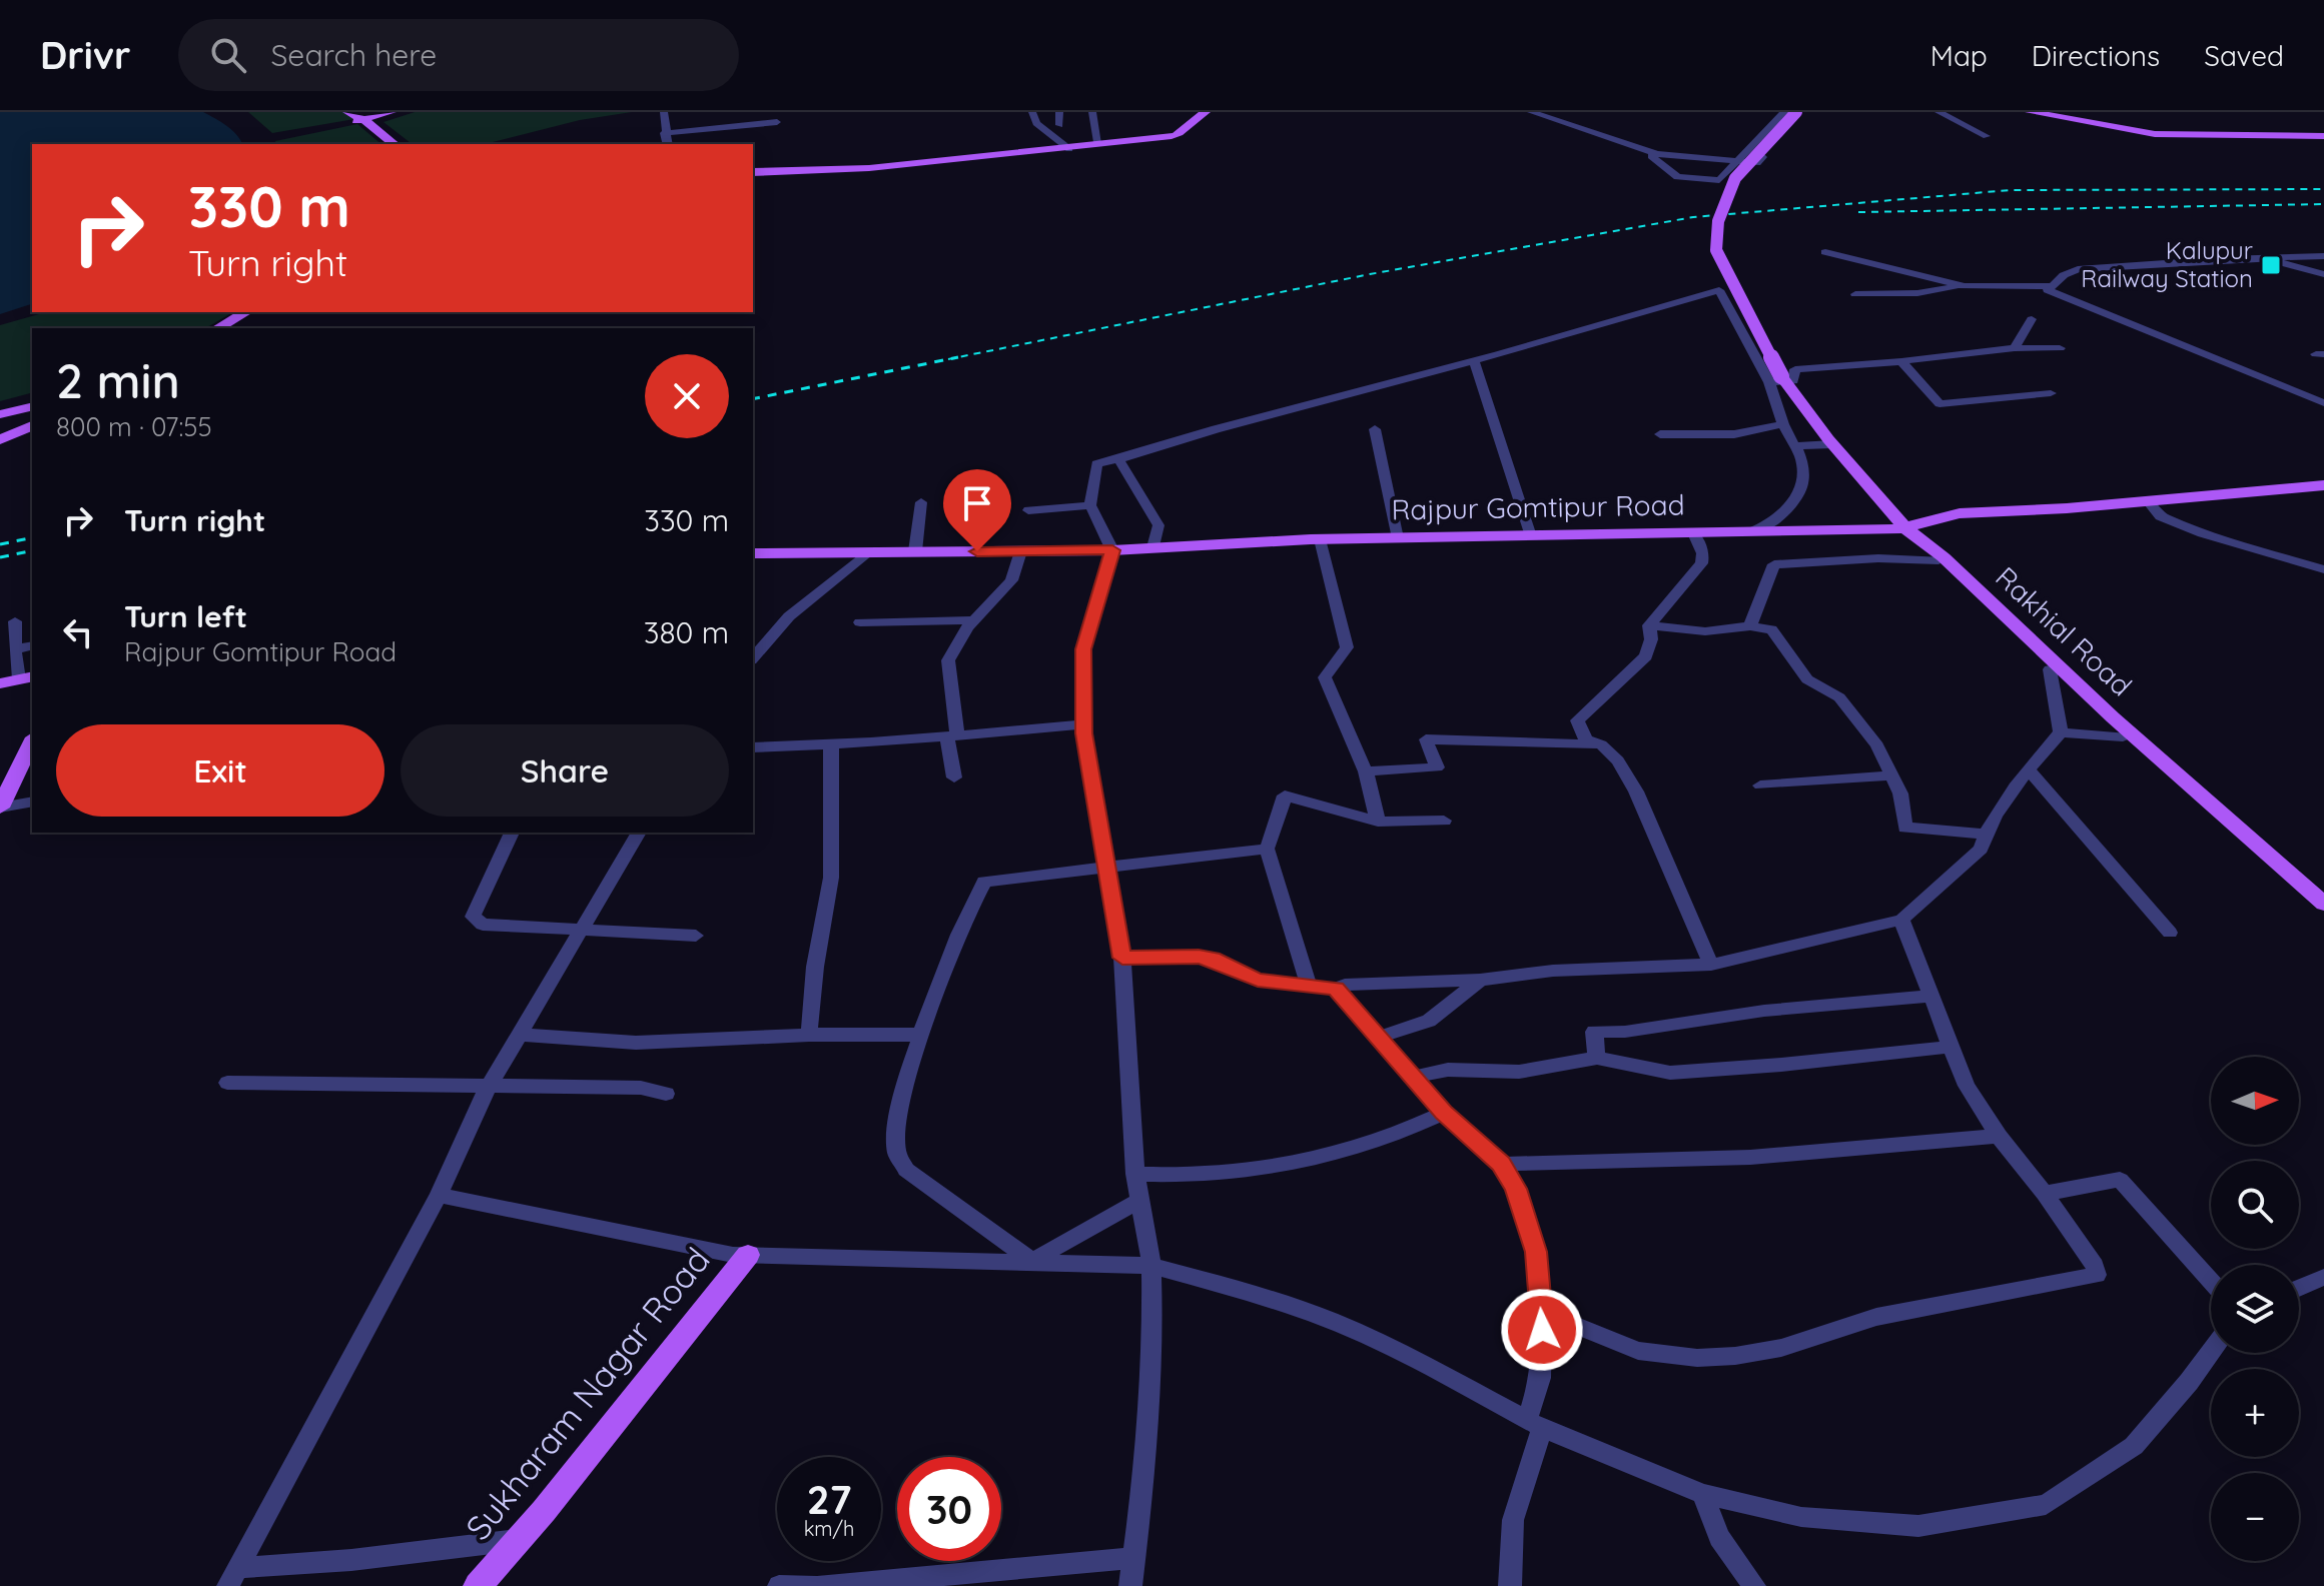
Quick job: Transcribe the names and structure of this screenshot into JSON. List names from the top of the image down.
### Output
{
  "streets": {
    "main road": ["Rajpur Gomtipur Road", "Rakhial Road", "Sukharam Nagar Road"]
  },
  "crossings": [
    ["Rajpur Gomtipur Road", "Rakhial Road"]
  ],
  "places": {
    "transit": ["Kalupur Railway Station"]
  },
  "north": "right",
  "page": {
    "header": "Drivr",
    "search": "Search here",
    "nav": ["Map", "Directions", "Saved"],
    "turn": ["330 m", "Turn right"],
    "heading": ["2 min", "800 m · 07:55"],
    "list": [
      {
        "name": "Turn right",
        "value": "330 m"
      },
      {
        "name": "Turn left",
        "note": "Rajpur Gomtipur Road",
        "value": "380 m"
      }
    ],
    "buttons": ["Exit", "Share"],
    "map_buttons": ["+", "−"],
    "speed": "27 km/h",
    "limit": "30"
  }
}
